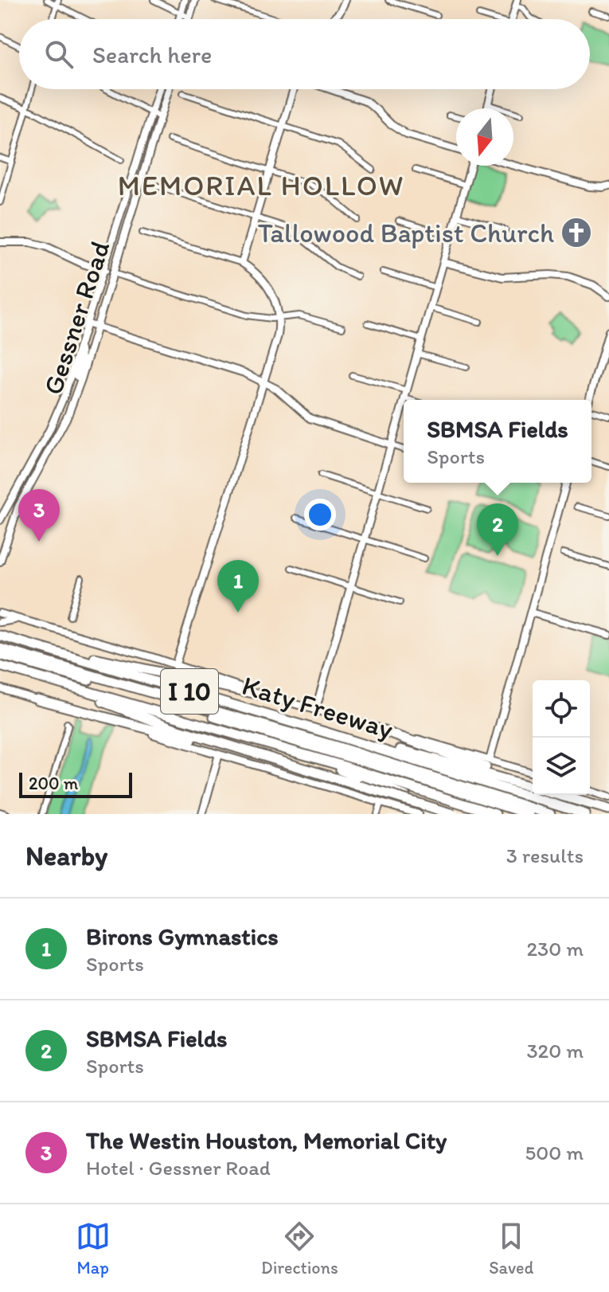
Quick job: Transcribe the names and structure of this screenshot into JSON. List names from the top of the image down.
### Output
{
  "streets": {
    "highway": ["I 10", "Katy Freeway"],
    "street": ["Gessner Road"]
  },
  "districts": ["MEMORIAL HOLLOW"],
  "places": {
    "church": ["Tallowood Baptist Church"]
  },
  "scale_bar": "200 m",
  "north": "bottom",
  "page": {
    "search": "Search here",
    "popup": ["SBMSA Fields", "Sports"],
    "pins": ["3", "2", "1"],
    "scale": "200 m",
    "heading": ["Nearby", "3 results"],
    "list": [
      {
        "mark": "1",
        "name": "Birons Gymnastics",
        "note": "Sports",
        "value": "230 m"
      },
      {
        "mark": "2",
        "name": "SBMSA Fields",
        "note": "Sports",
        "value": "320 m"
      },
      {
        "mark": "3",
        "name": "The Westin Houston, Memorial City",
        "note": "Hotel · Gessner Road",
        "value": "500 m"
      }
    ],
    "nav": ["Map", "Directions", "Saved"]
  }
}
